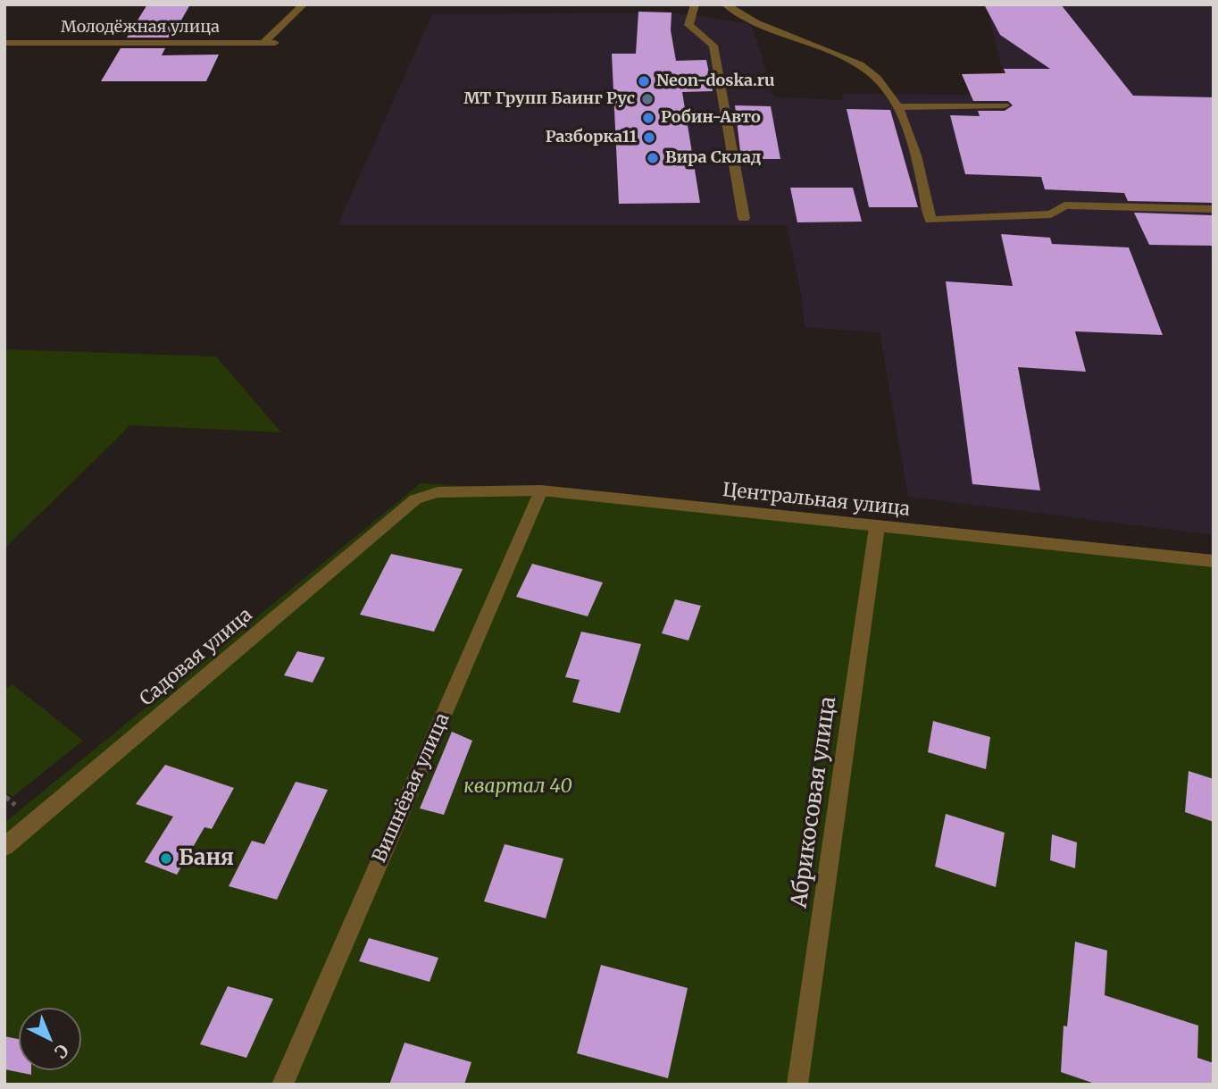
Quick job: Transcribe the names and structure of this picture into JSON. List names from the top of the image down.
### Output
{
  "streets": {
    "street": [
      "Молодёжная улица",
      "Центральная улица",
      "Садовая улица",
      "Вишнёвая улица",
      "Абрикосовая улица"
    ]
  },
  "crossings": [
    ["Центральная улица", "Садовая улица"],
    ["Центральная улица", "Вишнёвая улица"],
    ["Центральная улица", "Абрикосовая улица"]
  ],
  "parks": ["квартал 40"],
  "places": [
    "Neon-doska.ru",
    "МТ Групп Баинг Рус",
    "Робин-Авто",
    "Разборка11",
    "Вира Склад",
    "Баня"
  ],
  "north": "bottom right"
}
